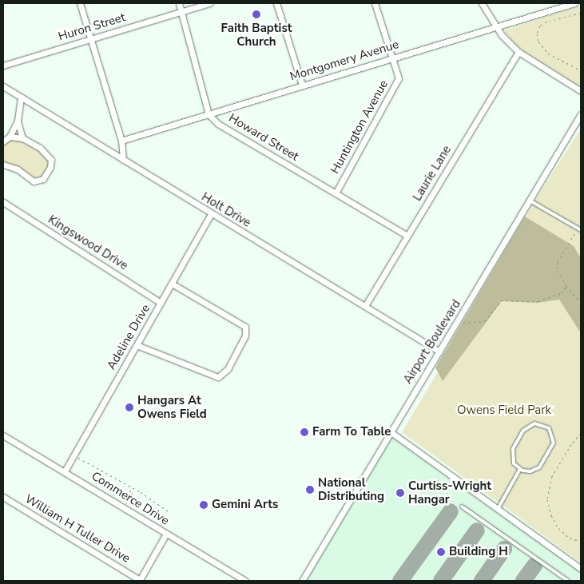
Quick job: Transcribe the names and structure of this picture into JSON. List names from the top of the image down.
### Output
{
  "streets": {
    "street": [
      "Huron Street",
      "Montgomery Avenue",
      "Huntington Avenue",
      "Howard Street",
      "Laurie Lane",
      "Holt Drive",
      "Kingswood Drive",
      "Adeline Drive",
      "Airport Boulevard",
      "Commerce Drive",
      "William H Tuller Drive"
    ]
  },
  "crossings": [
    ["Montgomery Avenue", "Huntington Avenue"],
    ["Montgomery Avenue", "Howard Street"],
    ["Huntington Avenue", "Howard Street"],
    ["Howard Street", "Laurie Lane"],
    ["Laurie Lane", "Holt Drive"],
    ["Holt Drive", "Adeline Drive"],
    ["Holt Drive", "Airport Boulevard"],
    ["Kingswood Drive", "Adeline Drive"],
    ["Adeline Drive", "Commerce Drive"]
  ],
  "parks": ["Owens Field Park"],
  "places": [
    "Faith Baptist Church",
    "Hangars At Owens Field",
    "Farm To Table",
    "National Distributing",
    "Curtiss-Wright Hangar",
    "Gemini Arts",
    "Building H"
  ]
}
